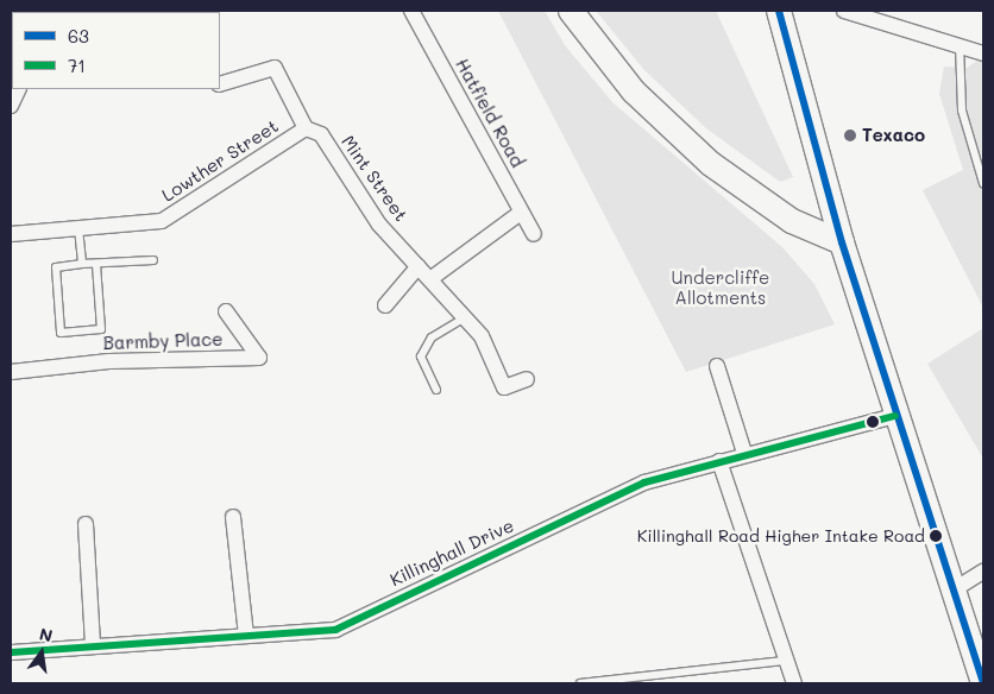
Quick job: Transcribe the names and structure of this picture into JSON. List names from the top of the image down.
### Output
{
  "streets": {
    "street": [
      "Hatfield Road",
      "Lowther Street",
      "Mint Street",
      "Barmby Place",
      "Killinghall Drive"
    ]
  },
  "crossings": [
    ["Lowther Street", "Mint Street"]
  ],
  "parks": ["Undercliffe Allotments"],
  "places": ["Texaco", "Killinghall Road Higher Intake Road"],
  "lines": ["transit line 63", "transit line 71"],
  "legend": ["63", "71"],
  "north": "top"
}
